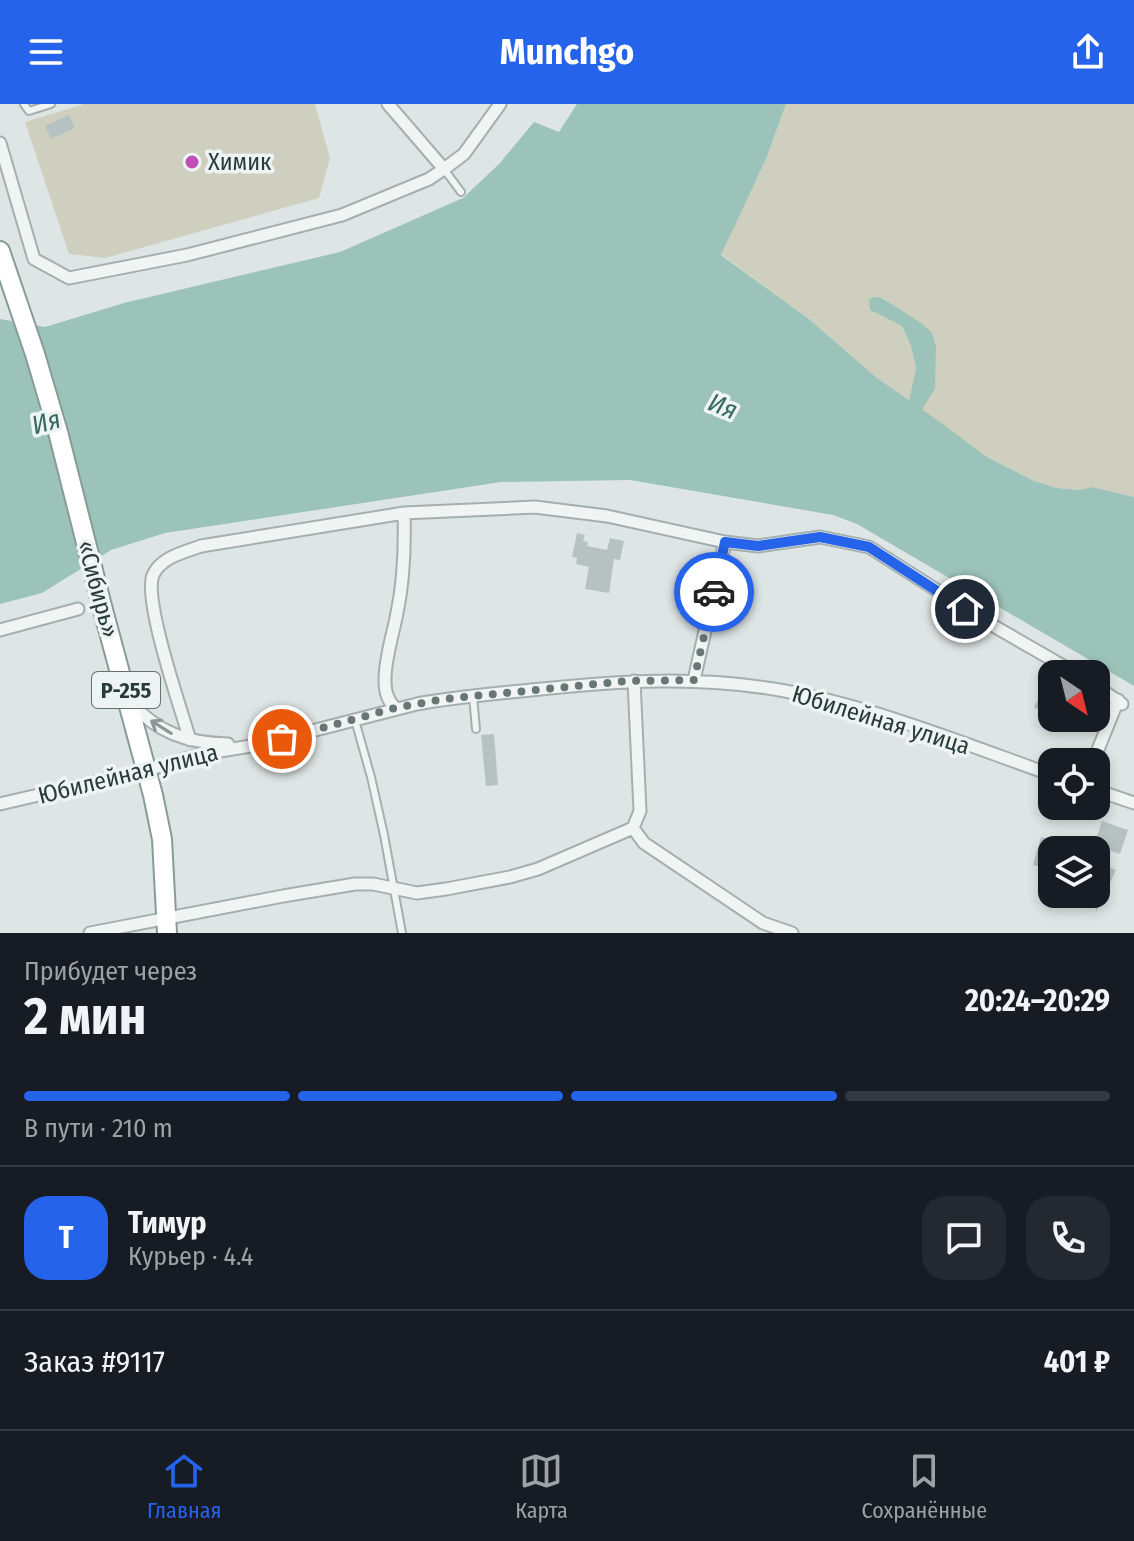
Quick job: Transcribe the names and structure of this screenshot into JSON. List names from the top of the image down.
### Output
{
  "streets": {
    "highway": ["«Сибирь»", "Р-255"],
    "street": ["Юбилейная улица"]
  },
  "crossings": [
    ["«Сибирь»", "Юбилейная улица"]
  ],
  "water": ["Ия"],
  "places": ["Химик"],
  "north": "bottom right",
  "page": {
    "header": "Munchgo",
    "heading": ["2 мин", "Прибудет через", "20:24–20:29"],
    "panel": [
      "Тимур",
      "Курьер · 4.4",
      "Заказ #9117",
      "401 ₽"
    ],
    "bar": "В пути · 210 m",
    "round": "Т",
    "tabs": ["Главная", "Карта", "Сохранённые"]
  }
}
